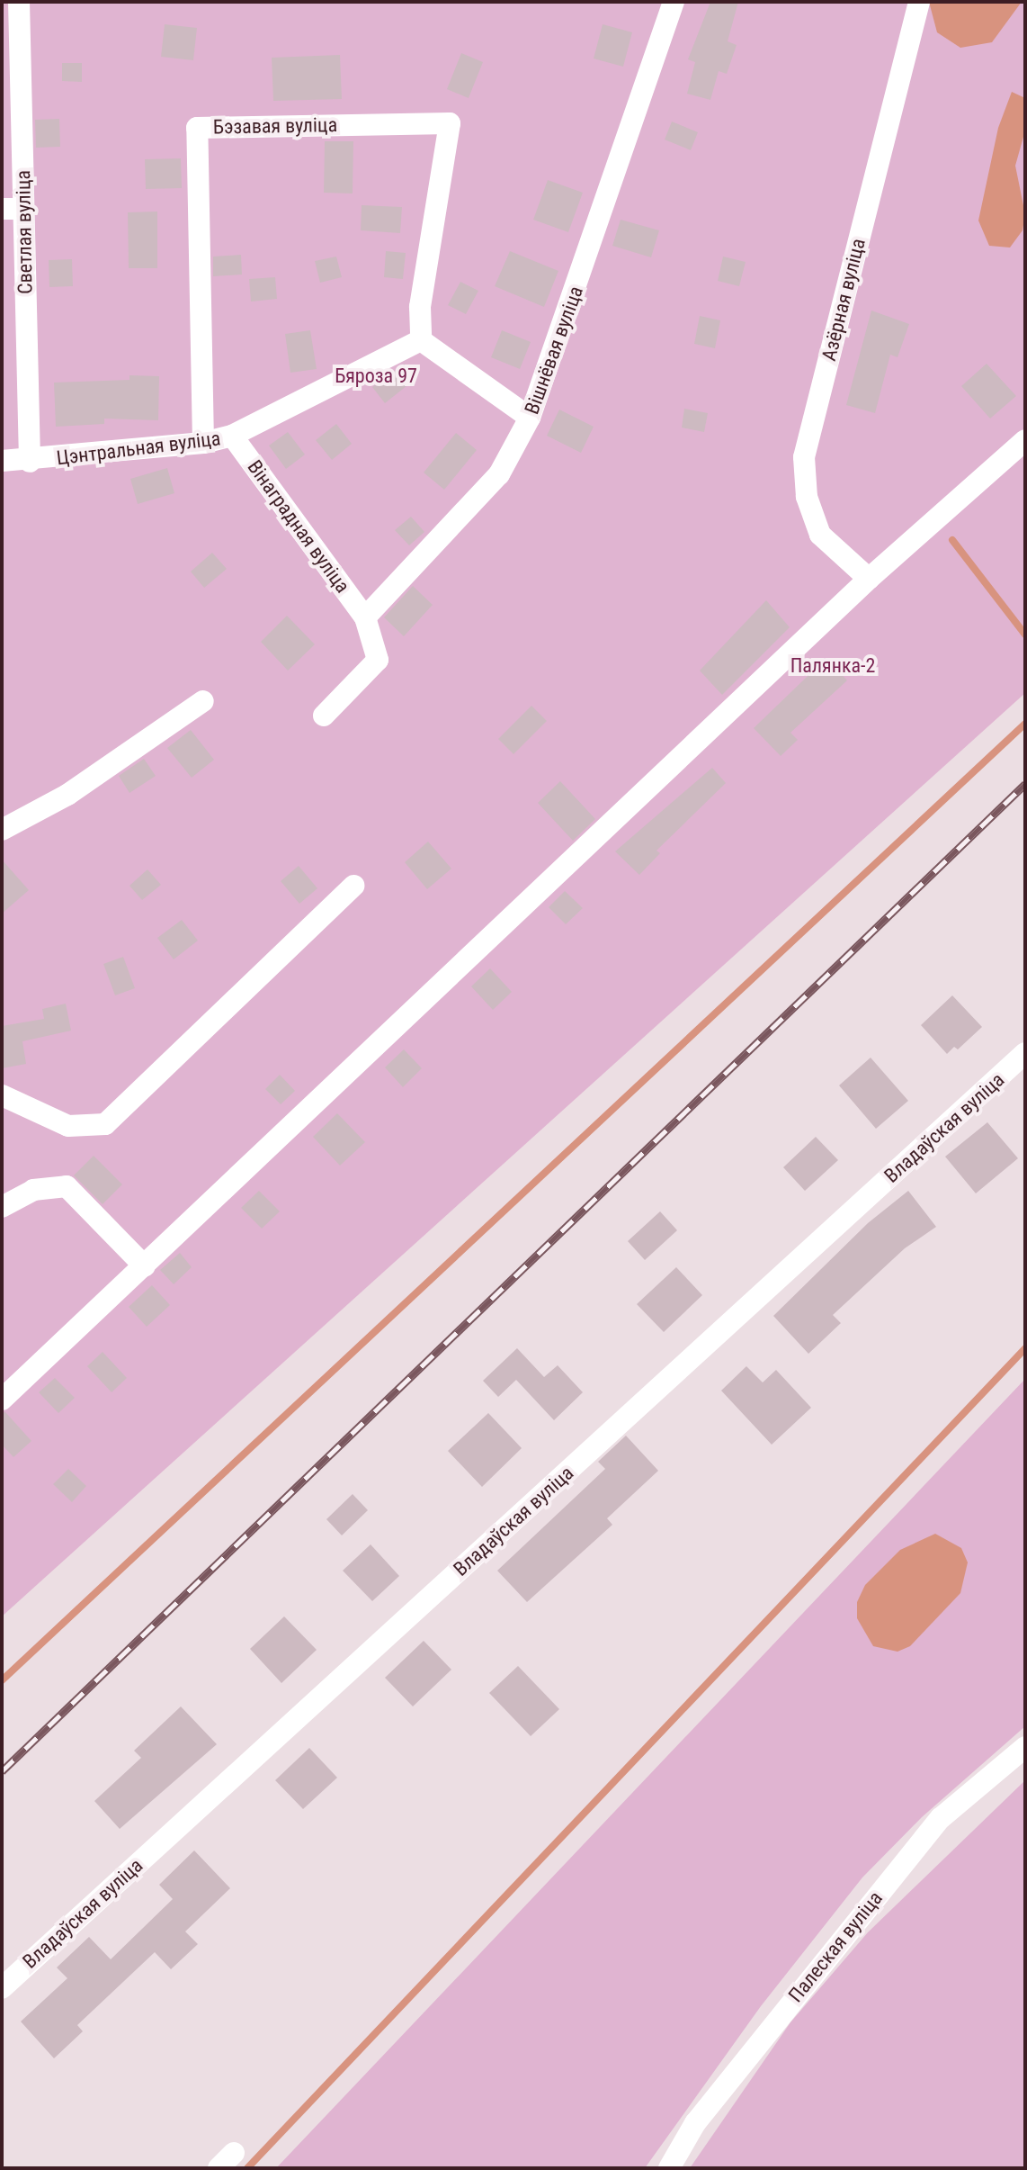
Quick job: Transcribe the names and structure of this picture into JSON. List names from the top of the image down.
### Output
{
  "streets": {
    "street": [
      "Бэзавая вуліца",
      "Светлая вуліца",
      "Азёрная вуліца",
      "Вішнёвая вуліца",
      "Цэнтральная вуліца",
      "Вінаградная вуліца",
      "Владаўская вуліца",
      "Палеская вуліца"
    ]
  },
  "crossings": [
    ["Бэзавая вуліца", "Цэнтральная вуліца"],
    ["Светлая вуліца", "Цэнтральная вуліца"],
    ["Вішнёвая вуліца", "Вінаградная вуліца"],
    ["Цэнтральная вуліца", "Вінаградная вуліца"]
  ],
  "parks": ["Бяроза 97", "Палянка-2"]
}
